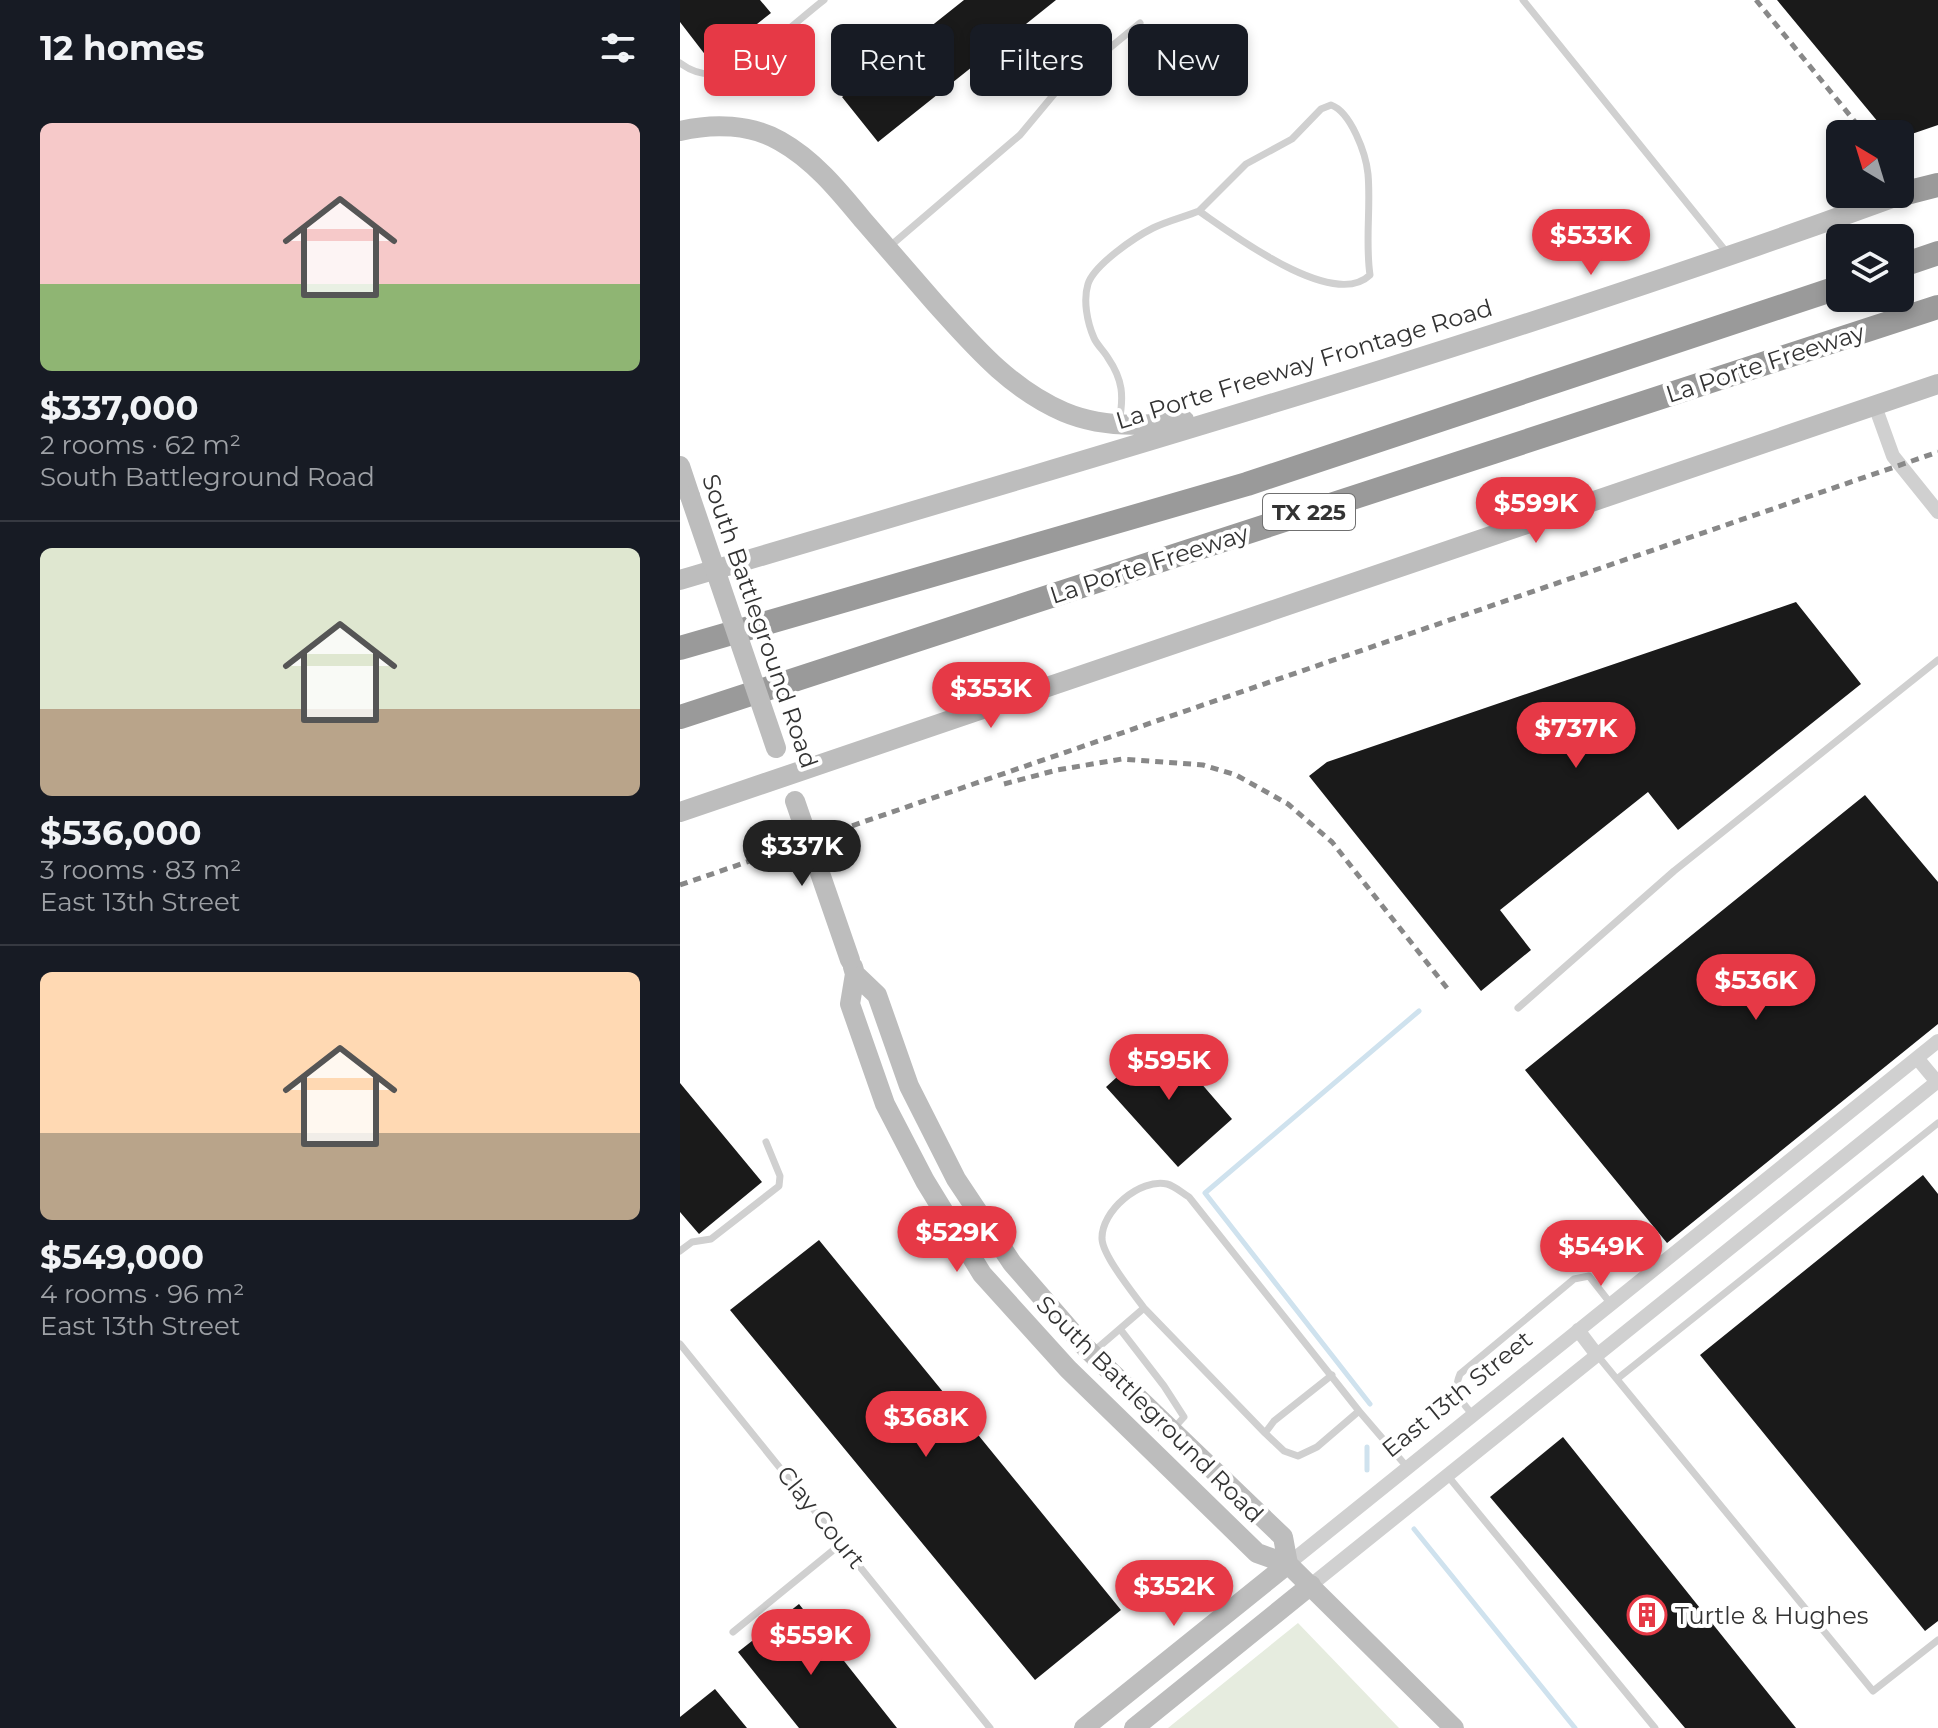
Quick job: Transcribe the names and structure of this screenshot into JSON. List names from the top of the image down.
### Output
{
  "streets": {
    "highway": ["La Porte Freeway", "TX 225"],
    "main road": ["La Porte Freeway Frontage Road", "South Battleground Road", "East 13th Street"],
    "lane": ["Clay Court"]
  },
  "crossings": [
    ["South Battleground Road", "East 13th Street"]
  ],
  "places": {
    "building": ["Turtle & Hughes"]
  },
  "north": "top left",
  "page": {
    "heading": "12 homes",
    "chip": [
      "Buy",
      "Rent",
      "Filters",
      "New"
    ],
    "list": [
      {
        "name": "$337,000",
        "note": "2 rooms · 62 m² · South Battleground Road"
      },
      {
        "name": "$536,000",
        "note": "3 rooms · 83 m² · East 13th Street"
      },
      {
        "name": "$549,000",
        "note": "4 rooms · 96 m² · East 13th Street"
      }
    ],
    "price": [
      "$533K",
      "$599K",
      "$353K",
      "$737K",
      "$337K",
      "$536K",
      "$595K",
      "$529K",
      "$549K",
      "$368K",
      "$352K",
      "$559K"
    ]
  }
}
